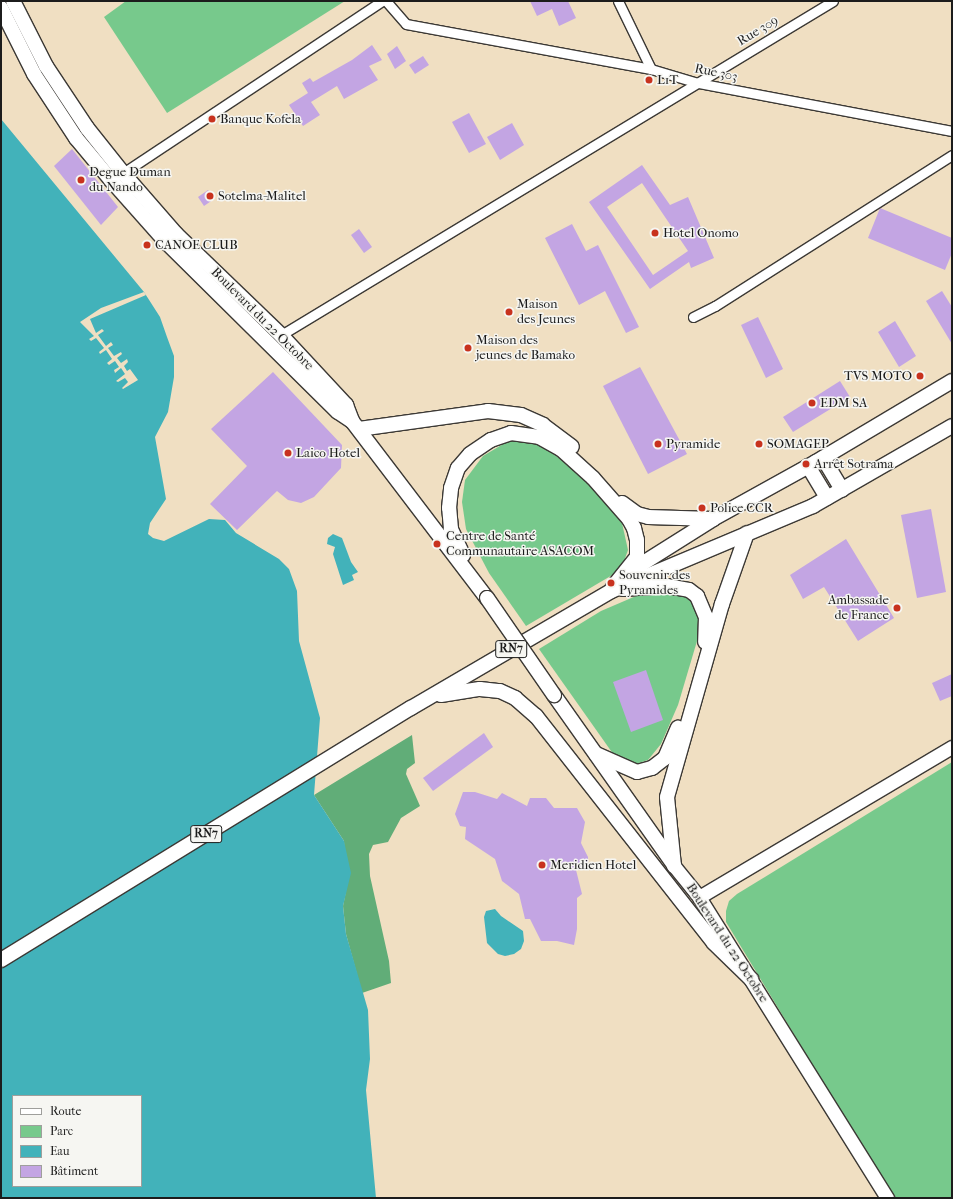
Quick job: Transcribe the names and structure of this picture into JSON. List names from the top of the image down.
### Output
{
  "streets": {
    "main road": ["Boulevard du 22 Octobre", "RN7"],
    "street": ["Rue 309", "Rue 303"]
  },
  "crossings": [
    ["Rue 309", "Rue 303"],
    ["Rue 309", "Boulevard du 22 Octobre"]
  ],
  "places": [
    "L1T",
    "Banque Kofela",
    "Degue Duman du Nando",
    "Sotelma-Malitel",
    "Hotel Onomo",
    "CANOE CLUB",
    "Maison des Jeunes",
    "Maison des jeunes de Bamako",
    "TVS MOTO",
    "EDM SA",
    "Pyramide",
    "SOMAGEP",
    "Laico Hotel",
    "Arrêt Sotrama",
    "Police CCR",
    "Centre de Santé Communautaire ASACOM",
    "Souvenir des Pyramides",
    "Ambassade de France",
    "Meridien Hotel"
  ],
  "legend": [
    "Route",
    "Parc",
    "Eau",
    "Bâtiment"
  ]
}
